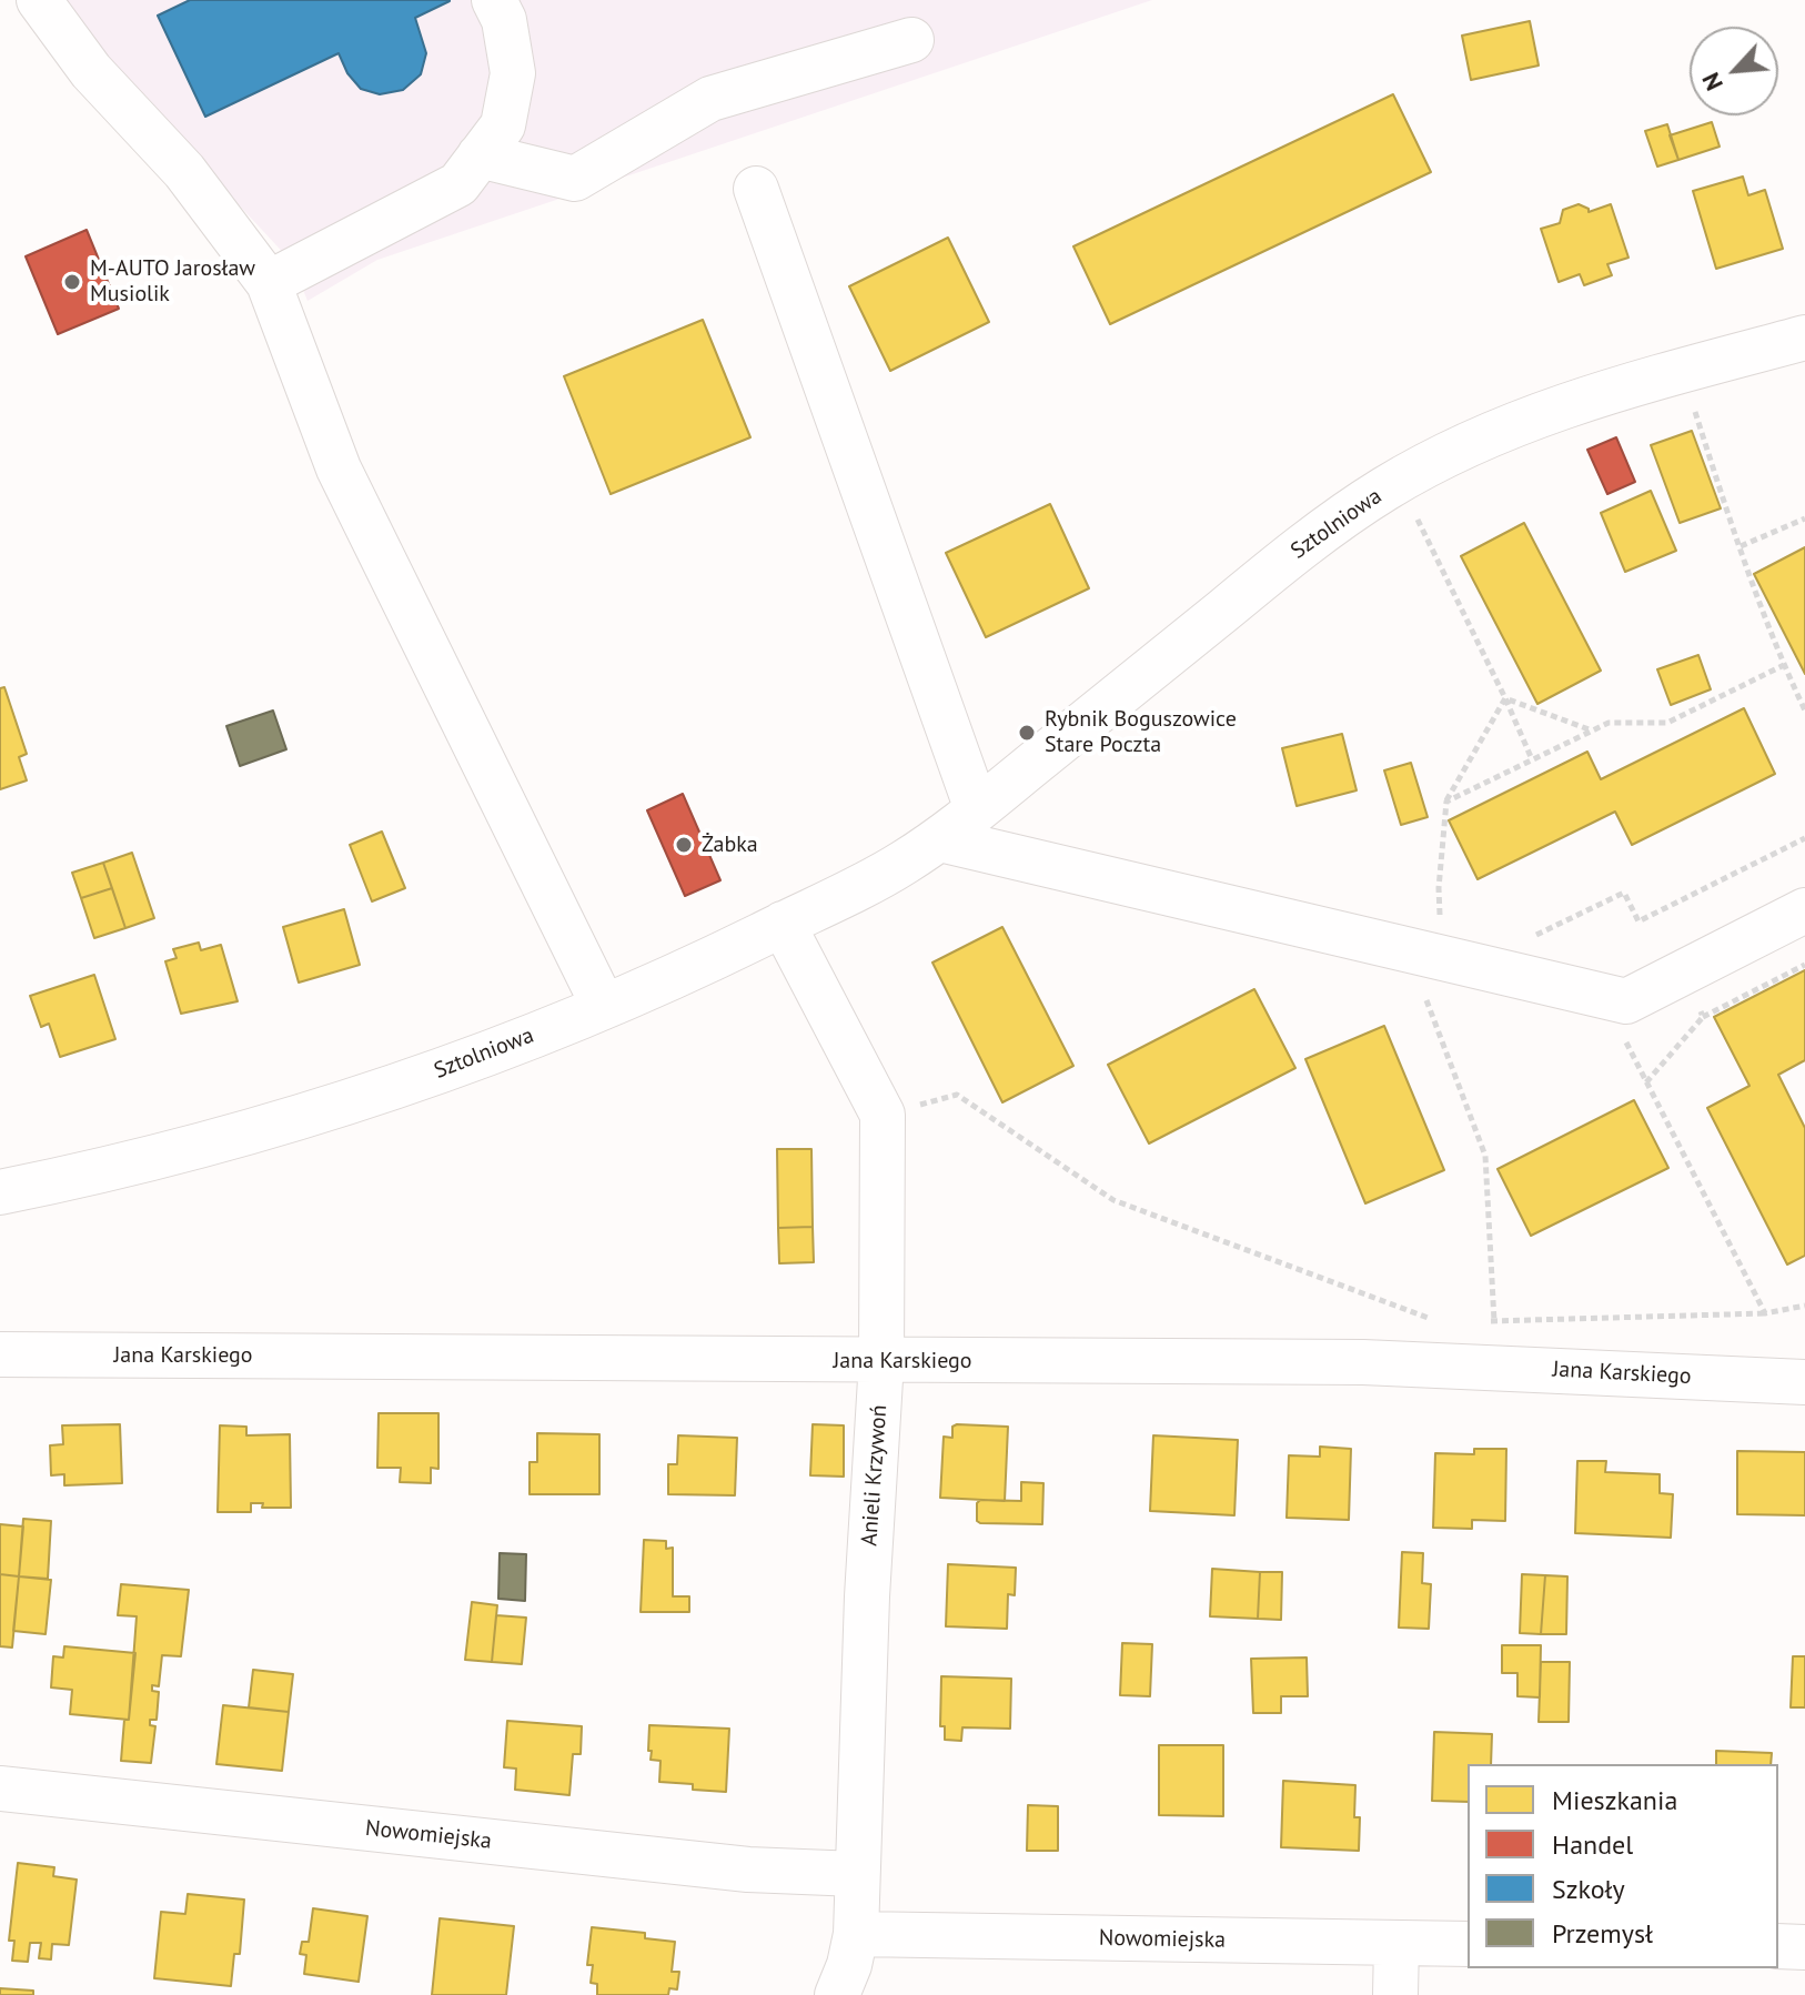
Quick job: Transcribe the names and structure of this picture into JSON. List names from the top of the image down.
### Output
{
  "streets": {
    "street": [
      "Sztolniowa",
      "Jana Karskiego",
      "Anieli Krzywoń",
      "Nowomiejska"
    ]
  },
  "crossings": [
    ["Sztolniowa", "Anieli Krzywoń"],
    ["Jana Karskiego", "Anieli Krzywoń"],
    ["Anieli Krzywoń", "Nowomiejska"]
  ],
  "places": ["M-AUTO Jarosław Musiolik", "Rybnik Boguszowice Stare Poczta", "Żabka"],
  "legend": [
    "Mieszkania",
    "Handel",
    "Szkoły",
    "Przemysł"
  ],
  "north": "bottom left"
}
